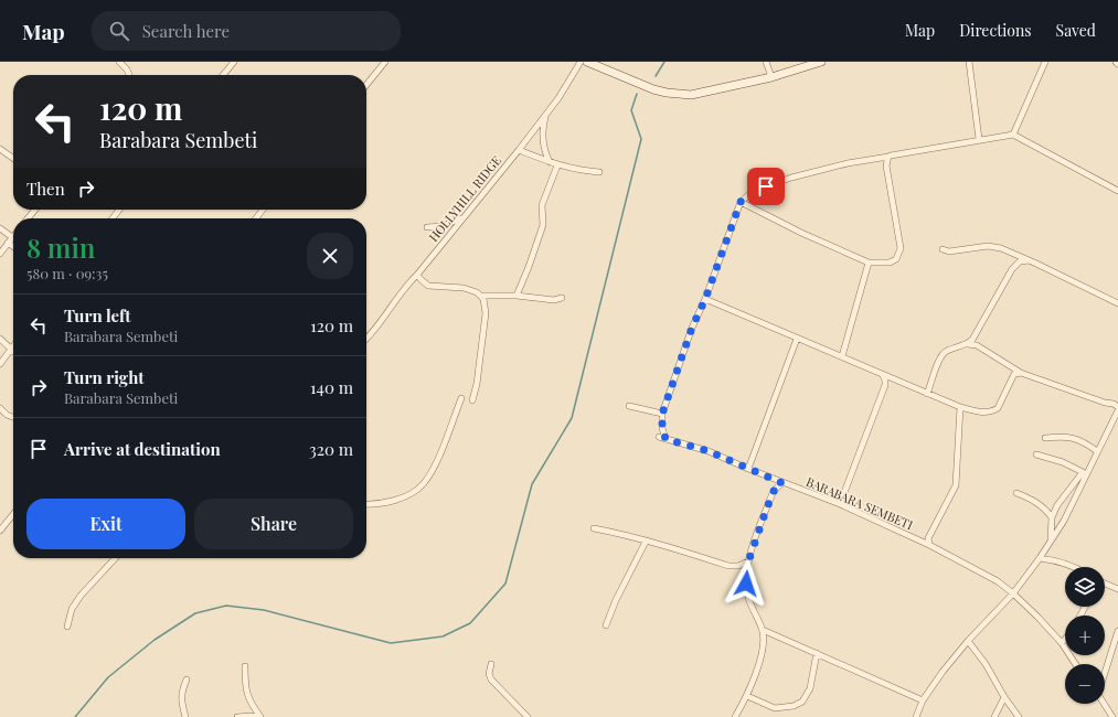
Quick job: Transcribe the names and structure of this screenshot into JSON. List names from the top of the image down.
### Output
{
  "streets": {
    "street": ["HOLLYHILL RIDGE", "BARABARA SEMBETI"]
  },
  "page": {
    "header": "Map",
    "search": "Search here",
    "nav": ["Map", "Directions", "Saved"],
    "turn": ["120 m", "Barabara Sembeti"],
    "then": "Then",
    "heading": ["8 min", "580 m · 09:35"],
    "list": [
      {
        "name": "Turn left",
        "note": "Barabara Sembeti",
        "value": "120 m"
      },
      {
        "name": "Turn right",
        "note": "Barabara Sembeti",
        "value": "140 m"
      },
      {
        "name": "Arrive at destination",
        "value": "320 m"
      }
    ],
    "buttons": ["Exit", "Share"],
    "map_buttons": ["+", "−"]
  }
}
